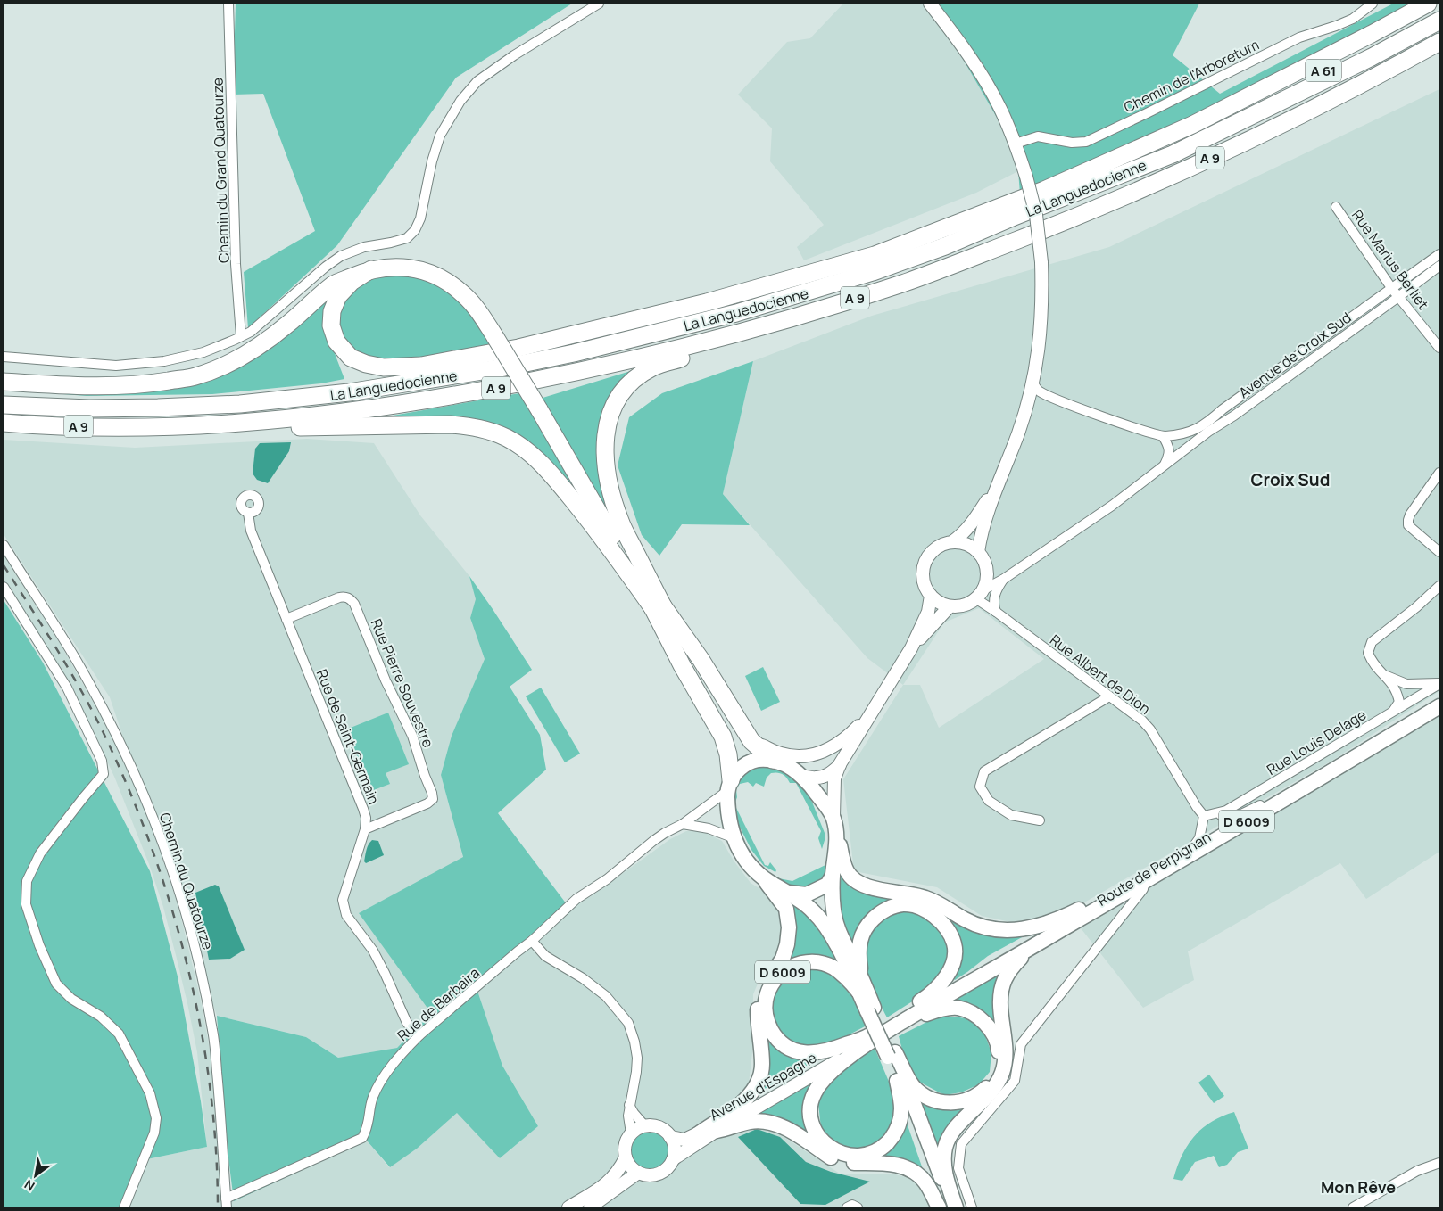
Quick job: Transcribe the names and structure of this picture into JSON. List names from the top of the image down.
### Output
{
  "streets": {
    "highway": ["A 61", "A 9", "La Languedocienne"],
    "main road": ["D 6009", "Route de Perpignan"],
    "street": [
      "Chemin de l'Arboretum",
      "Chemin du Grand Quatourze",
      "Rue Marius Berliet",
      "Avenue de Croix Sud",
      "Rue Albert de Dion",
      "Rue Pierre Souvestre",
      "Rue de Saint-Germain",
      "Rue Louis Delage",
      "Chemin du Quatourze",
      "Rue de Barbaira",
      "Avenue d'Espagne"
    ]
  },
  "crossings": [
    ["A 61", "La Languedocienne"],
    ["Rue Marius Berliet", "Avenue de Croix Sud"],
    ["Avenue de Croix Sud", "Rue Albert de Dion"],
    ["Rue Albert de Dion", "Rue Louis Delage"],
    ["Rue Pierre Souvestre", "Rue de Saint-Germain"],
    ["Rue de Saint-Germain", "Rue de Barbaira"],
    ["D 6009", "Route de Perpignan"],
    ["D 6009", "Rue de Barbaira"],
    ["D 6009", "Avenue d'Espagne"],
    ["Route de Perpignan", "Avenue d'Espagne"],
    ["Chemin du Quatourze", "Rue de Barbaira"]
  ],
  "districts": ["Croix Sud", "Mon Rêve"],
  "north": "bottom left"
}
